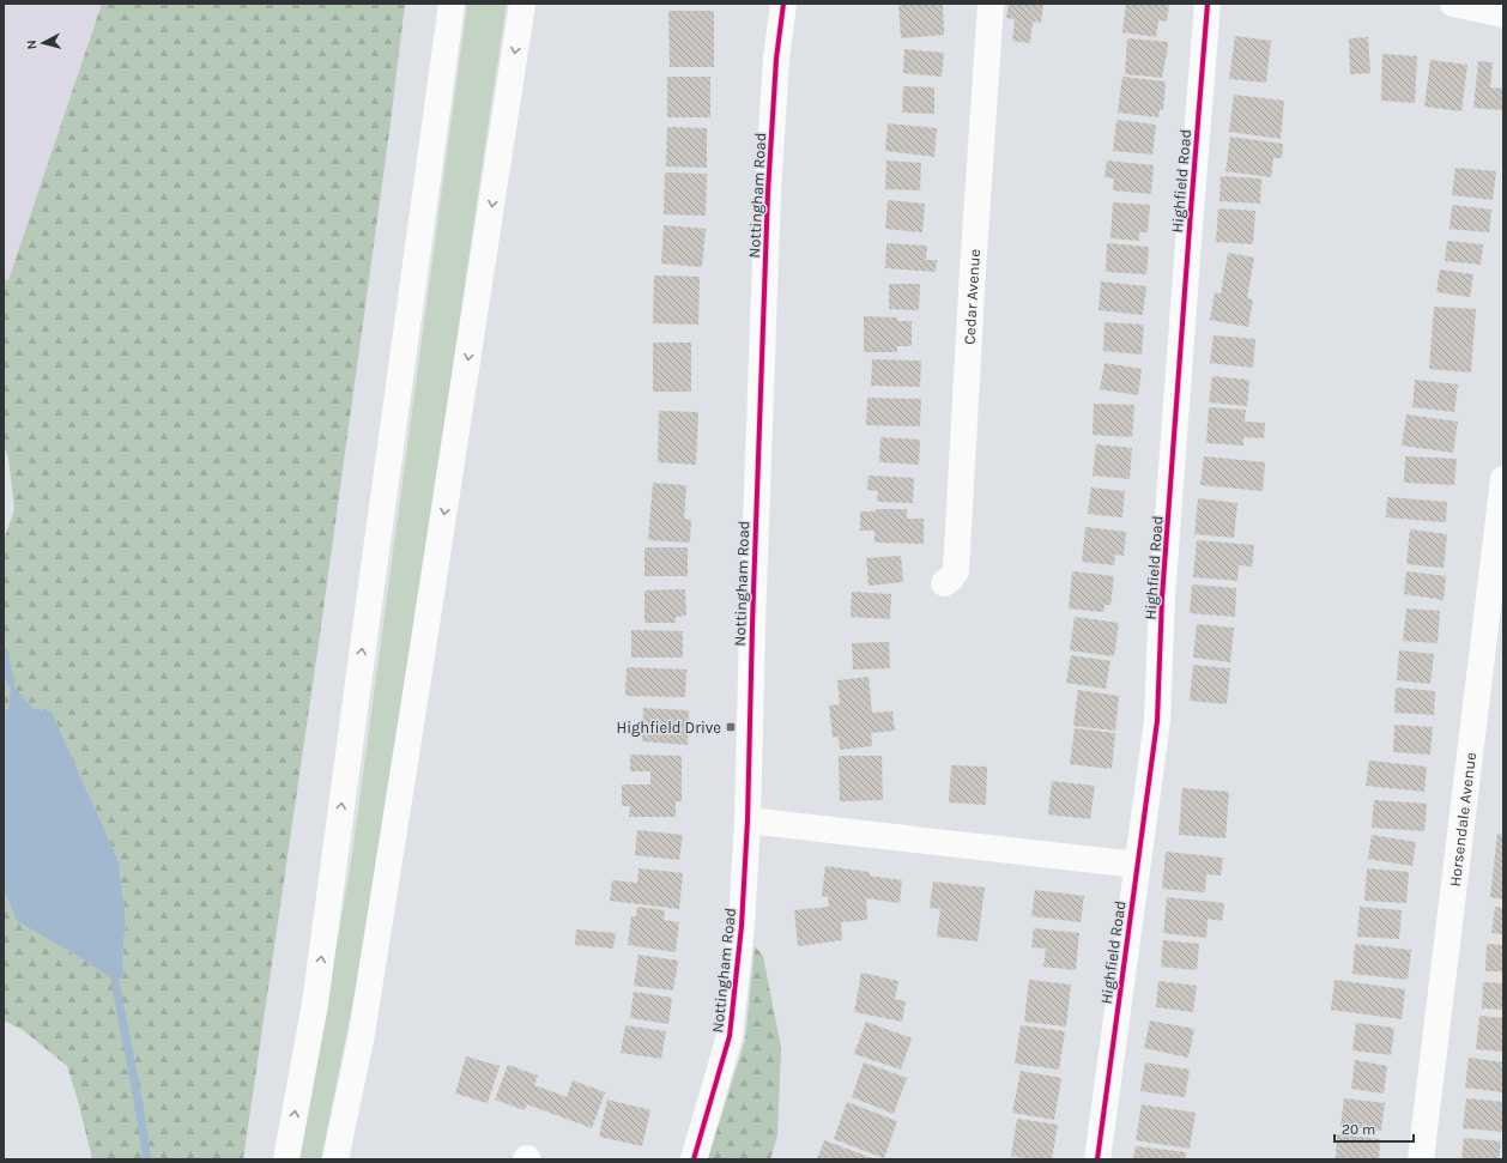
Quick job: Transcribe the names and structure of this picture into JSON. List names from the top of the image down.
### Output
{
  "streets": {
    "main road": [
      "Highfield Road",
      "Nottingham Road",
      "Cedar Avenue",
      "Horsendale Avenue"
    ]
  },
  "places": {
    "transit": ["Highfield Drive"]
  },
  "scale_bar": "20 m",
  "north": "left"
}
